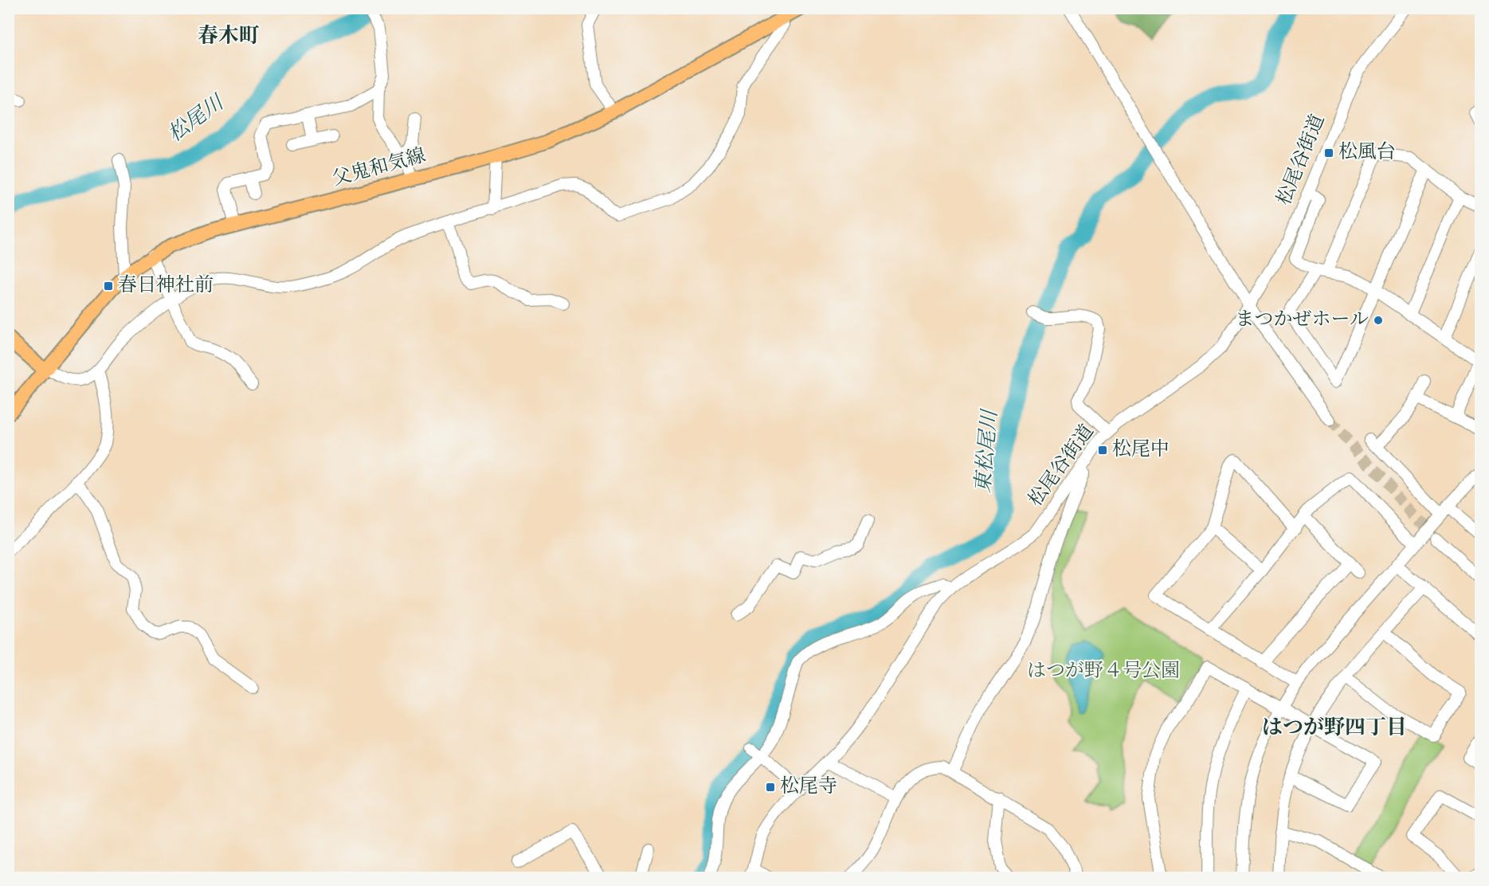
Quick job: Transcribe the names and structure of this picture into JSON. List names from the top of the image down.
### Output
{
  "streets": {
    "main road": ["父鬼和気線"],
    "street": ["松尾谷街道"]
  },
  "districts": ["春木町", "はつが野四丁目"],
  "water": ["松尾川", "東松尾川"],
  "parks": ["はつが野４号公園"],
  "places": {
    "transit": [
      "松風台",
      "春日神社前",
      "松尾中",
      "松尾寺"
    ],
    "other": ["まつかぜホール"]
  }
}
